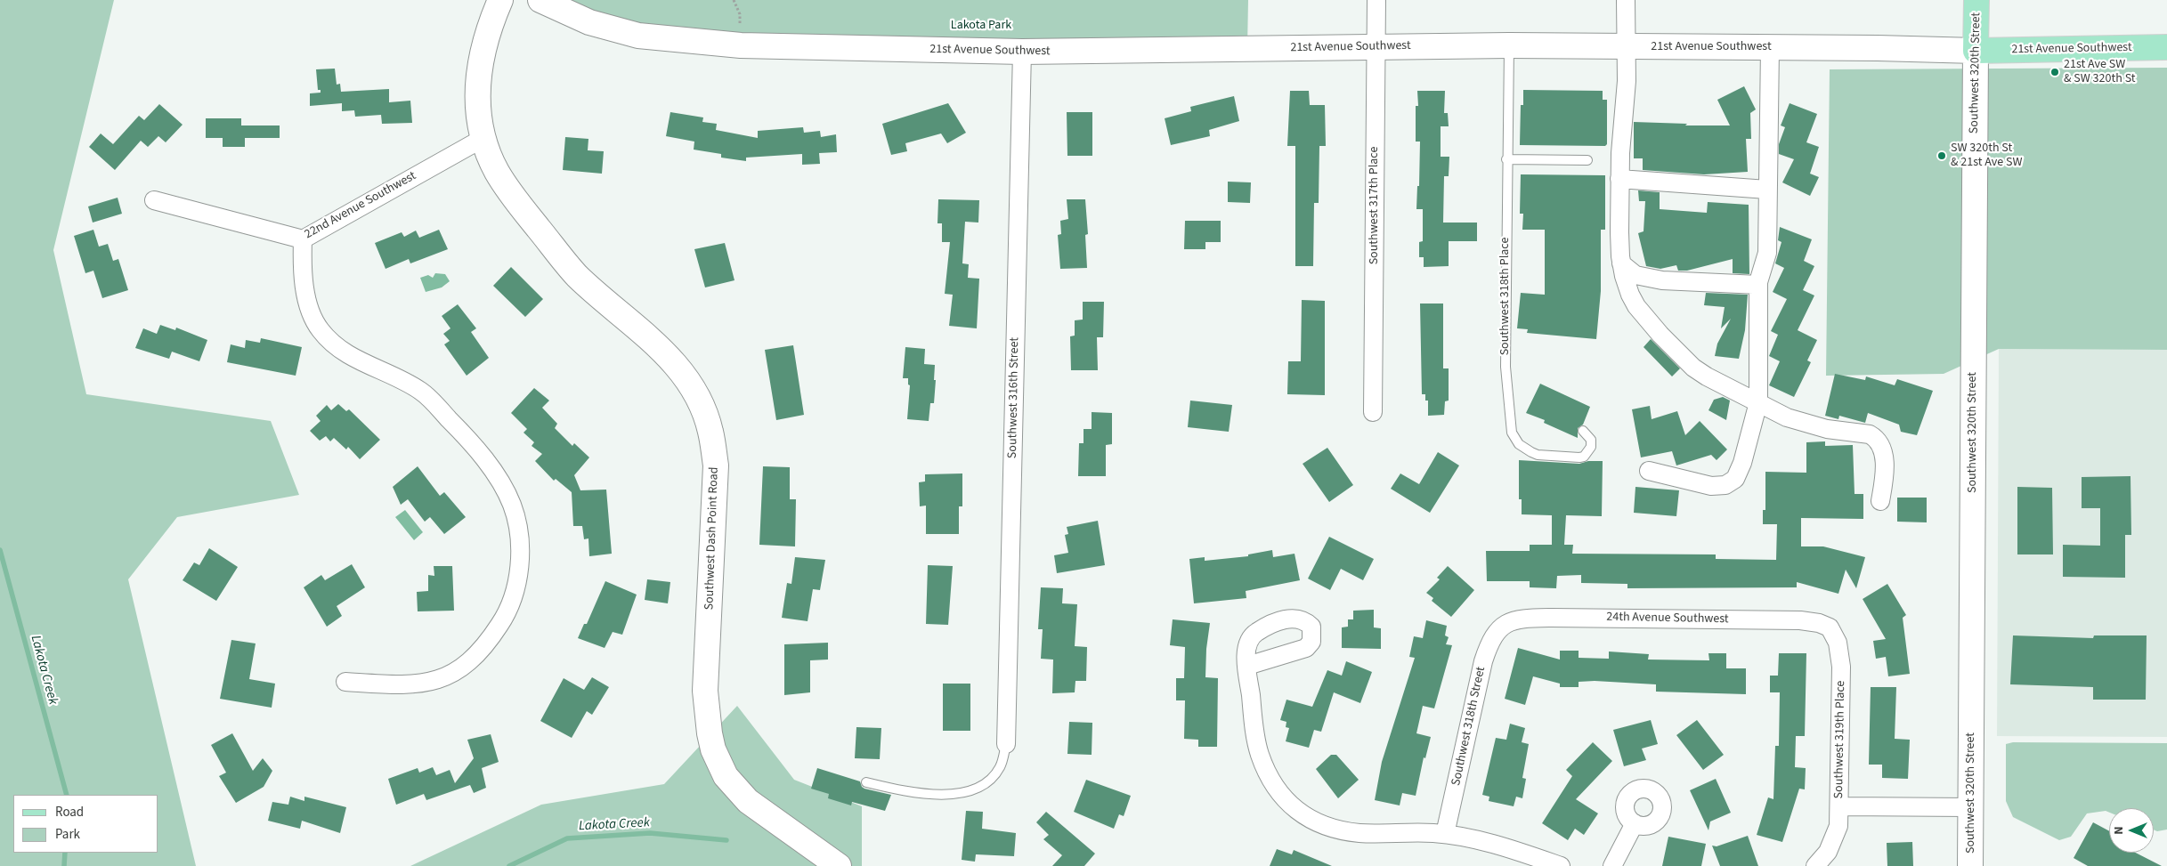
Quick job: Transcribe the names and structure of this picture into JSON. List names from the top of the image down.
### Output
{
  "streets": {
    "main road": ["21st Avenue Southwest", "Southwest 320th Street", "Southwest Dash Point Road"],
    "street": [
      "22nd Avenue Southwest",
      "Southwest 317th Place",
      "Southwest 316th Street",
      "24th Avenue Southwest",
      "Southwest 318th Street",
      "Southwest 319th Place"
    ],
    "lane": ["Southwest 318th Place"]
  },
  "crossings": [
    ["21st Avenue Southwest", "Southwest 320th Street"],
    ["21st Avenue Southwest", "Southwest 317th Place"],
    ["21st Avenue Southwest", "Southwest 318th Place"],
    ["21st Avenue Southwest", "Southwest 316th Street"],
    ["22nd Avenue Southwest", "Southwest Dash Point Road"],
    ["24th Avenue Southwest", "Southwest 318th Street"],
    ["24th Avenue Southwest", "Southwest 319th Place"]
  ],
  "water": ["Lakota Creek"],
  "parks": ["Lakota Park"],
  "places": ["21st Ave SW & SW 320th St", "SW 320th St & 21st Ave SW"],
  "legend": ["Road", "Park"],
  "north": "left"
}
